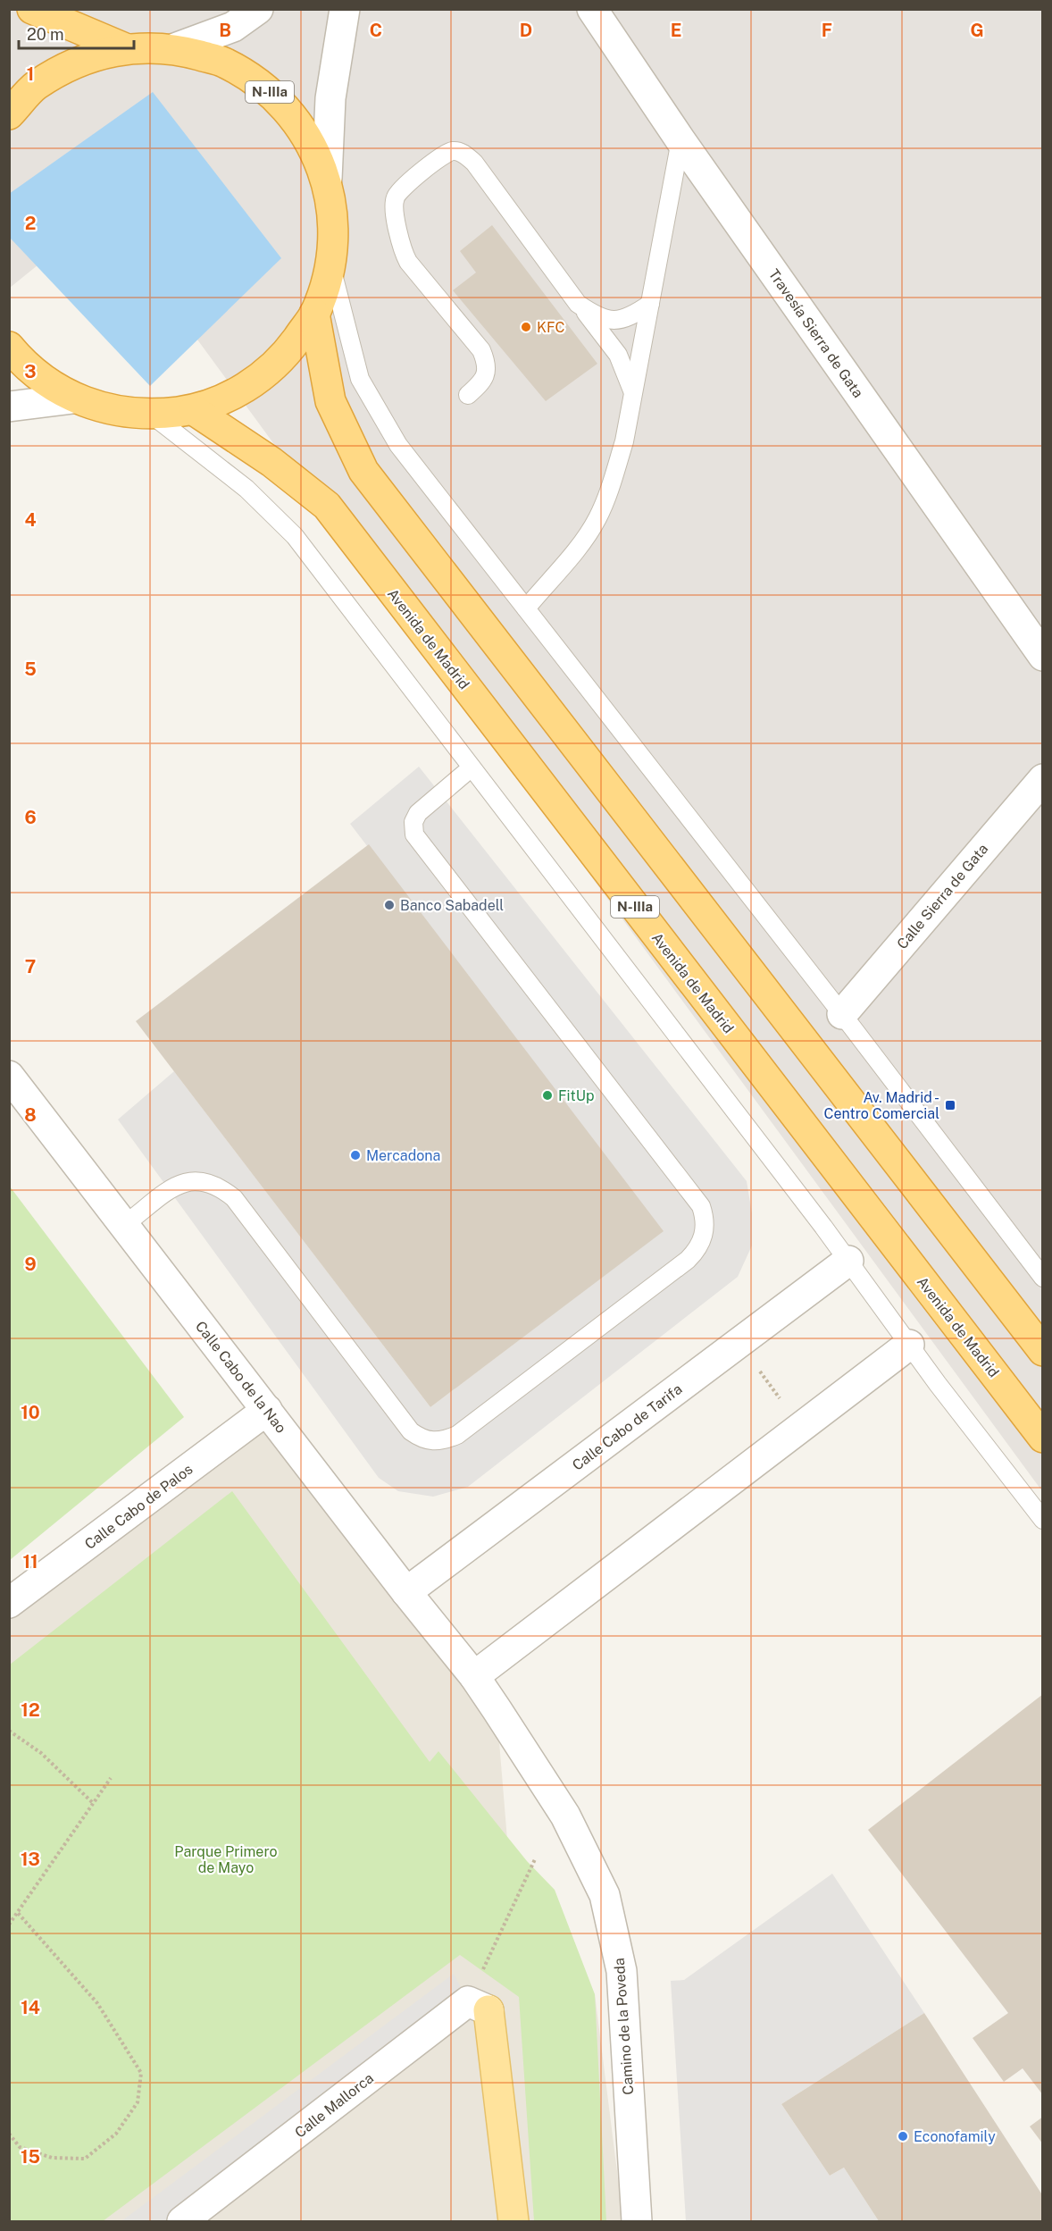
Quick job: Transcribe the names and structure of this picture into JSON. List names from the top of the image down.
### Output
{
  "streets": {
    "highway": ["N-IIIa", "Avenida de Madrid"],
    "street": [
      "Travesía Sierra de Gata",
      "Calle Sierra de Gata",
      "Calle Cabo de la Nao",
      "Calle Cabo de Tarifa",
      "Calle Cabo de Palos",
      "Camino de la Poveda",
      "Calle Mallorca"
    ]
  },
  "crossings": [
    ["N-IIIa", "Avenida de Madrid"],
    ["Calle Cabo de la Nao", "Calle Cabo de Tarifa"],
    ["Calle Cabo de la Nao", "Calle Cabo de Palos"],
    ["Calle Cabo de la Nao", "Camino de la Poveda"]
  ],
  "parks": ["Parque Primero de Mayo"],
  "places": {
    "other": [
      "KFC",
      "Banco Sabadell",
      "FitUp",
      "Mercadona",
      "Econofamily"
    ],
    "transit": ["Av. Madrid - Centro Comercial"]
  },
  "scale_bar": "20 m",
  "grid": {
    "columns": [
      "B",
      "C",
      "D",
      "E",
      "F",
      "G"
    ],
    "rows": [
      "1",
      "2",
      "3",
      "4",
      "5",
      "6",
      "7",
      "8",
      "9",
      "10",
      "11",
      "12",
      "13",
      "14",
      "15"
    ]
  }
}
